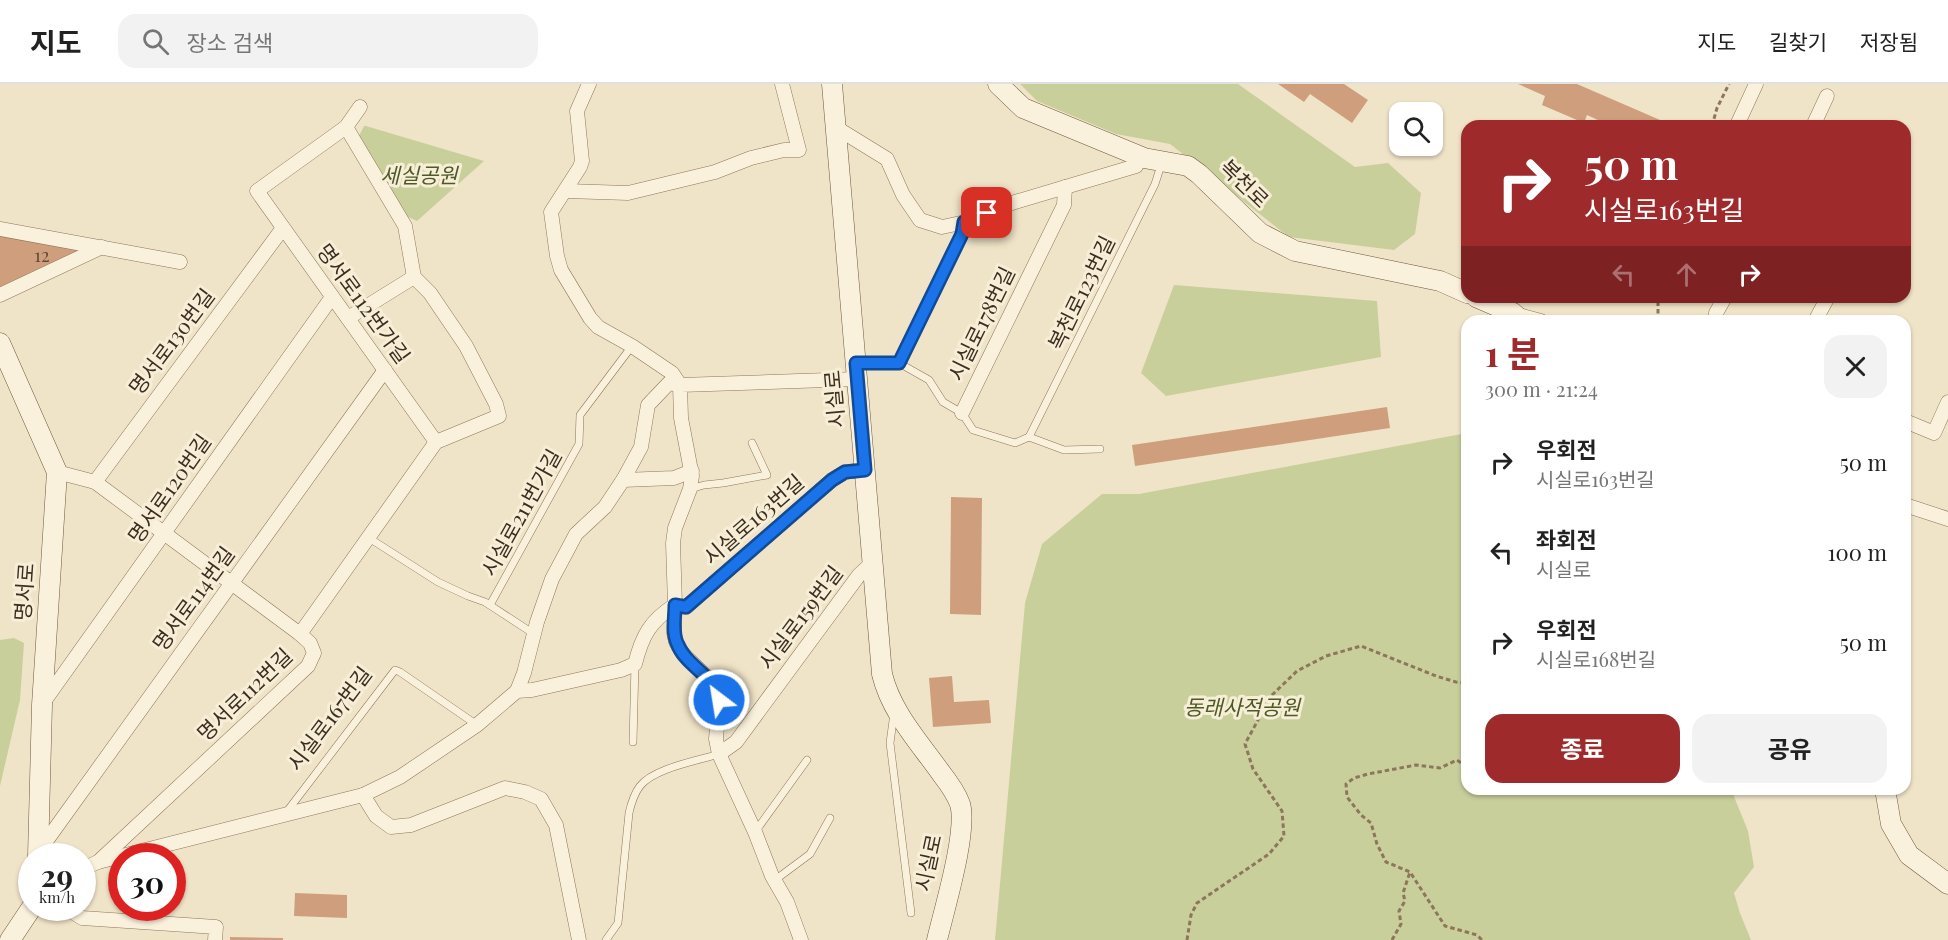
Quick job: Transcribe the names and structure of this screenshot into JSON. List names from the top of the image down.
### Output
{
  "streets": {
    "street": [
      "복천로",
      "명서로112번가길",
      "시실로178번길",
      "명서로130번길",
      "시실로",
      "명서로120번길",
      "시실로163번길",
      "명서로",
      "명서로114번길",
      "시실로159번길",
      "명서로112번길"
    ],
    "lane": ["복천로123번길", "시실로211번가길", "시실로167번길"]
  },
  "crossings": [
    ["복천로", "복천로123번길"],
    ["명서로112번가길", "명서로130번길"],
    ["명서로112번가길", "명서로120번길"],
    ["명서로112번가길", "명서로114번길"],
    ["명서로112번가길", "명서로112번길"],
    ["시실로", "시실로163번길"],
    ["시실로", "시실로159번길"],
    ["명서로120번길", "명서로"]
  ],
  "parks": ["세실공원", "동래사적공원"],
  "house_numbers": ["12"],
  "page": {
    "header": "지도",
    "search": "장소 검색",
    "nav": ["지도", "길찾기", "저장됨"],
    "turn": ["50 m", "시실로163번길"],
    "heading": ["1 분", "300 m · 21:24"],
    "list": [
      {
        "name": "우회전",
        "note": "시실로163번길",
        "value": "50 m"
      },
      {
        "name": "좌회전",
        "note": "시실로",
        "value": "100 m"
      },
      {
        "name": "우회전",
        "note": "시실로168번길",
        "value": "50 m"
      }
    ],
    "buttons": ["종료", "공유"],
    "speed": "29 km/h",
    "limit": "30"
  }
}
